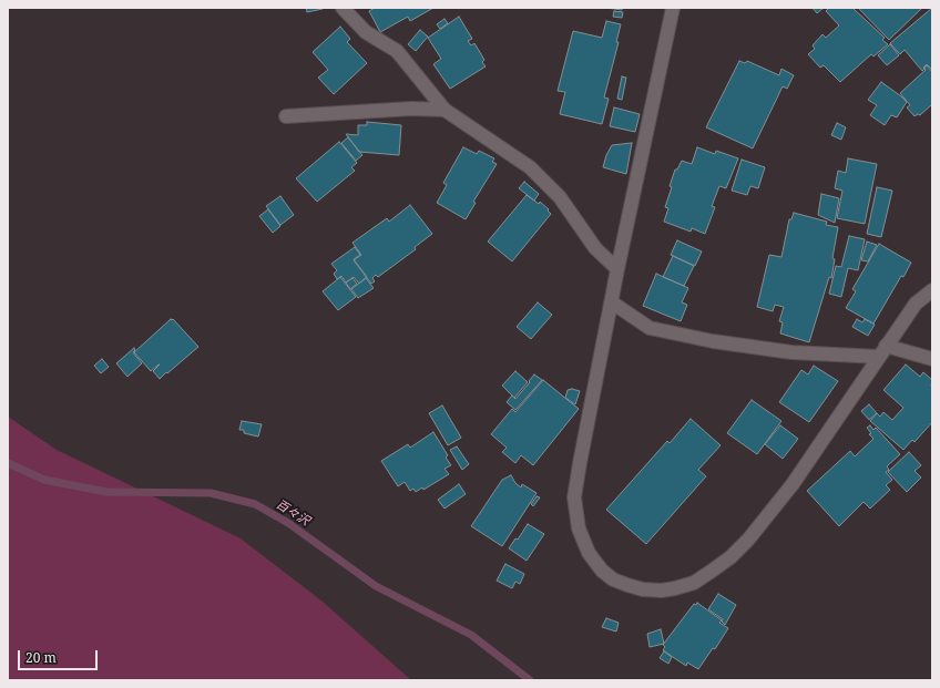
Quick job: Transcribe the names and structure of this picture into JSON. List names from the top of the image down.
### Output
{
  "water": ["百々沢"],
  "scale_bar": "20 m"
}
